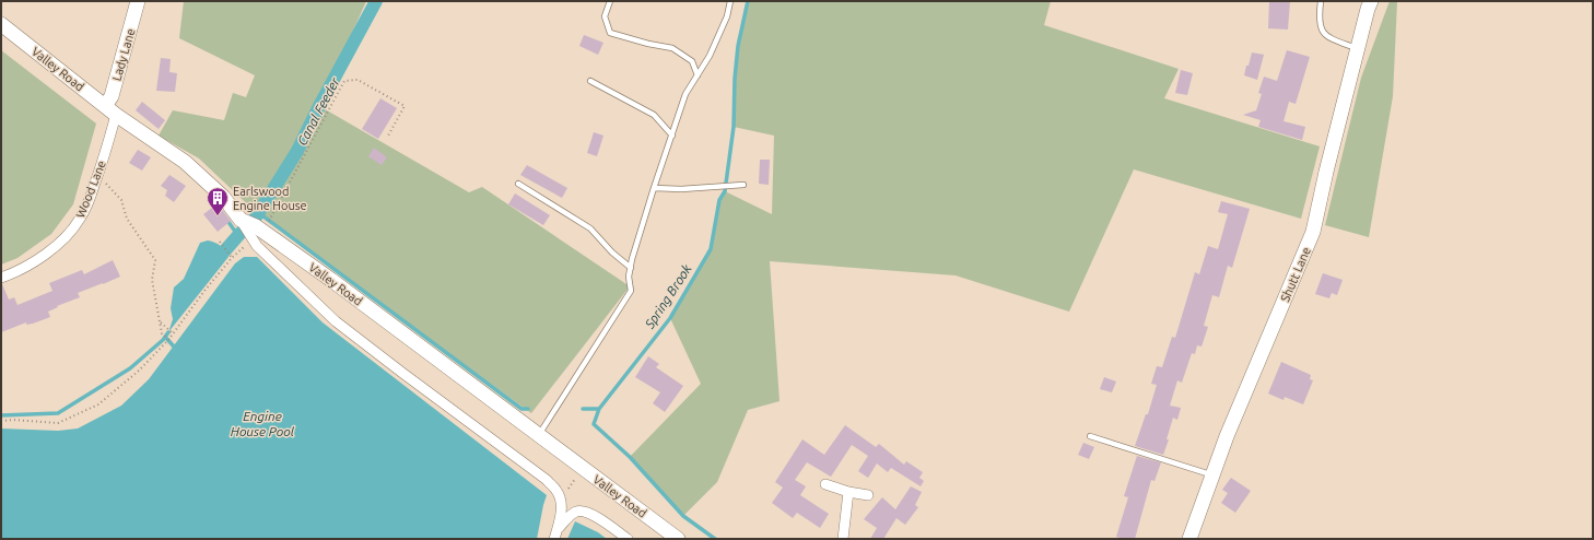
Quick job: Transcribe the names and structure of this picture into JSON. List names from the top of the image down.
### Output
{
  "streets": {
    "street": [
      "Lady Lane",
      "Valley Road",
      "Wood Lane",
      "Shutt Lane"
    ]
  },
  "crossings": [
    ["Lady Lane", "Valley Road"],
    ["Valley Road", "Wood Lane"]
  ],
  "water": ["Canal Feeder", "Spring Brook", "Engine House Pool"],
  "places": {
    "building": ["Earlswood Engine House"]
  }
}
